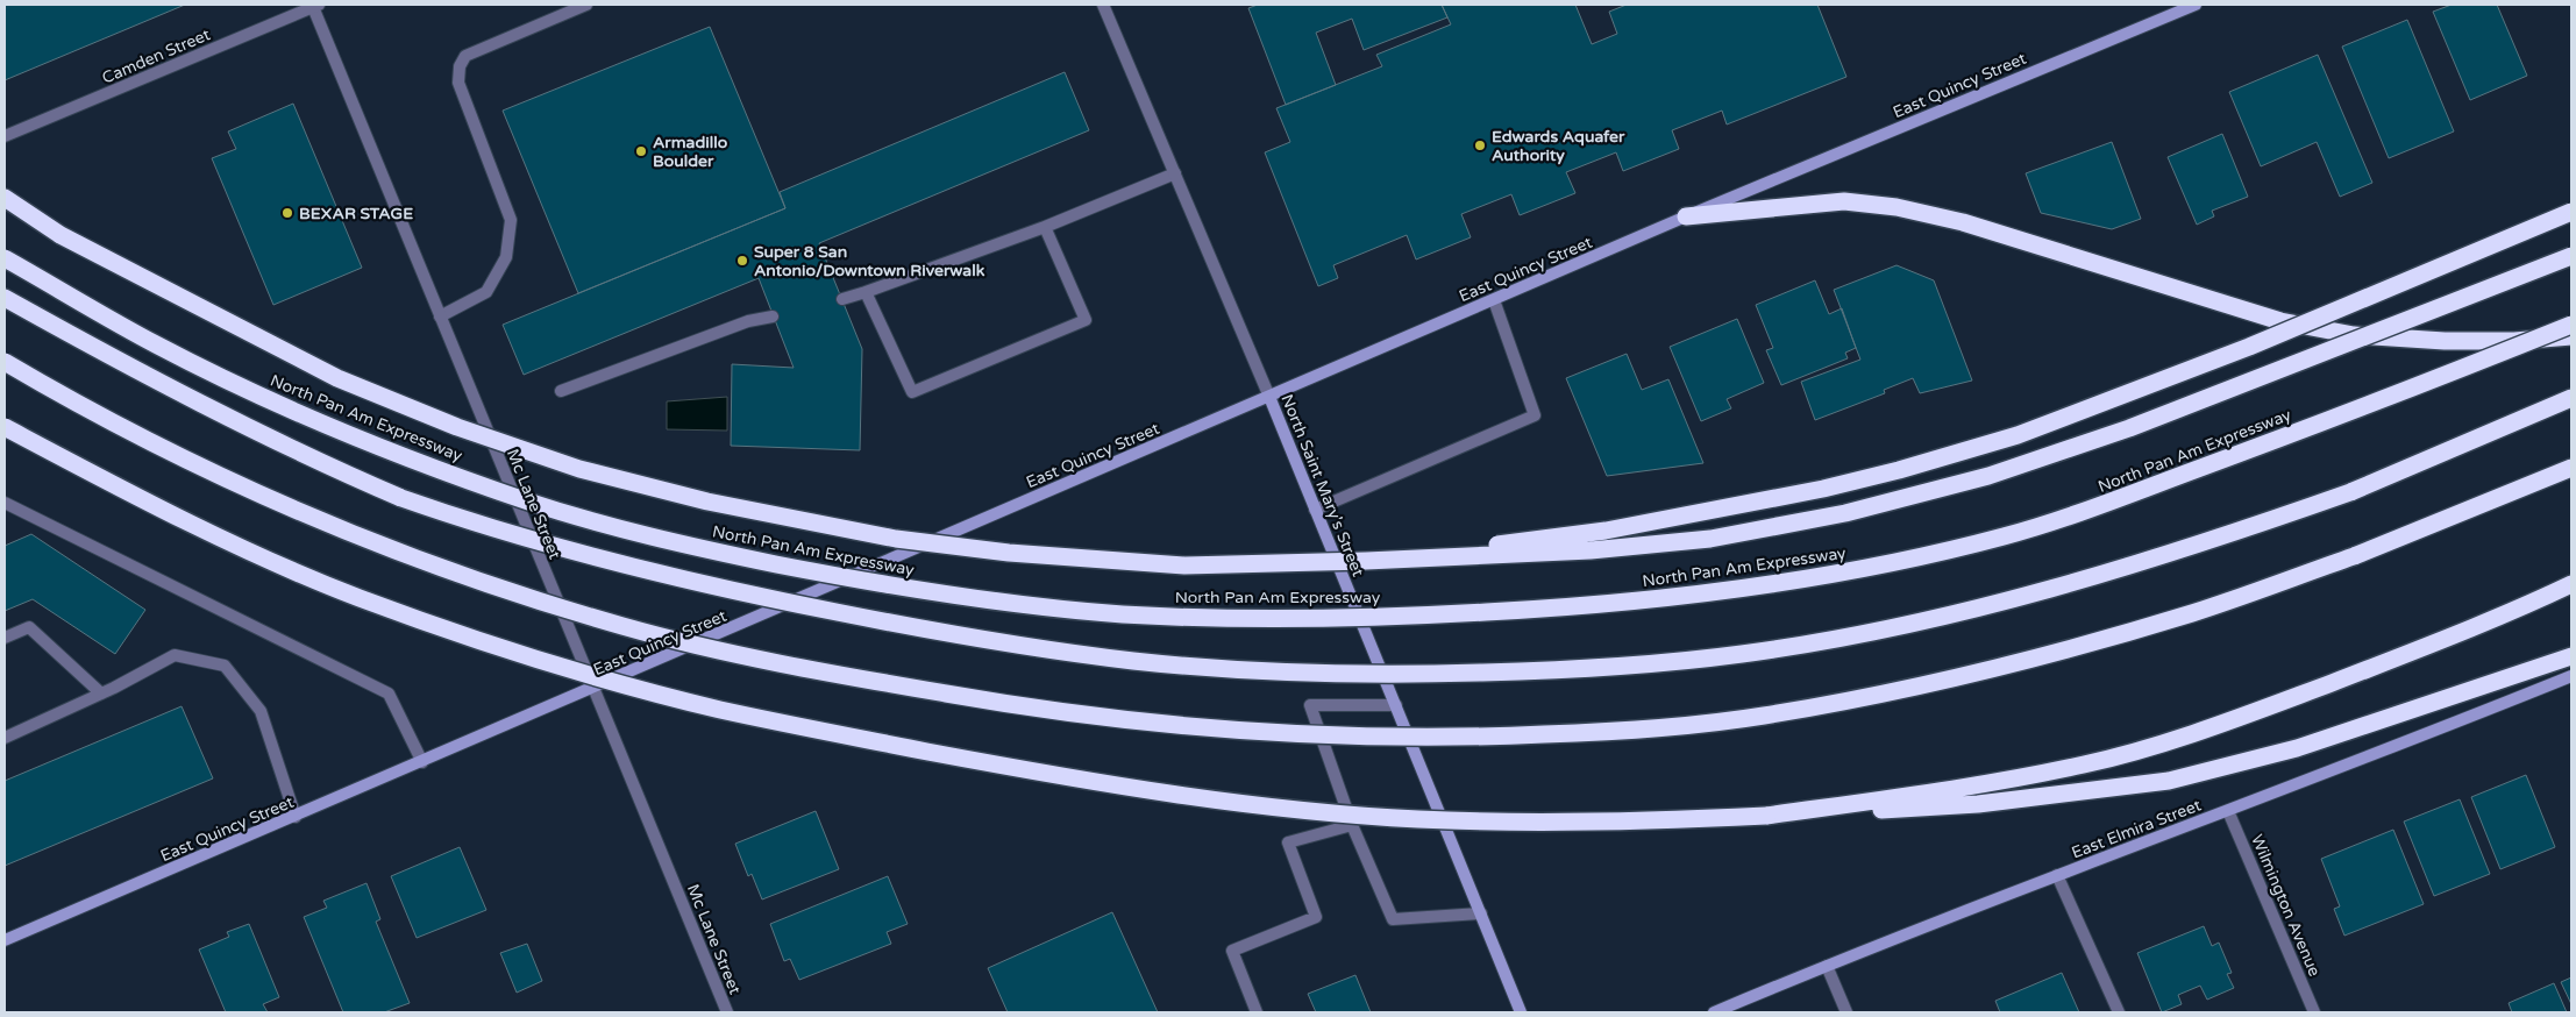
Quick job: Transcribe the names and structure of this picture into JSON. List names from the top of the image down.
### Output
{
  "streets": {
    "highway": ["North Pan Am Expressway"],
    "main road": ["East Quincy Street", "North Saint Mary's Street", "East Elmira Street"],
    "street": ["Camden Street", "Mc Lane Street", "Wilmington Avenue"]
  },
  "crossings": [
    ["Camden Street", "Mc Lane Street"],
    ["East Quincy Street", "North Saint Mary's Street"],
    ["East Quincy Street", "Mc Lane Street"],
    ["East Elmira Street", "Wilmington Avenue"]
  ],
  "places": [
    "Edwards Aquafer Authority",
    "Armadillo Boulder",
    "BEXAR STAGE",
    "Super 8 San Antonio/Downtown Riverwalk"
  ]
}
